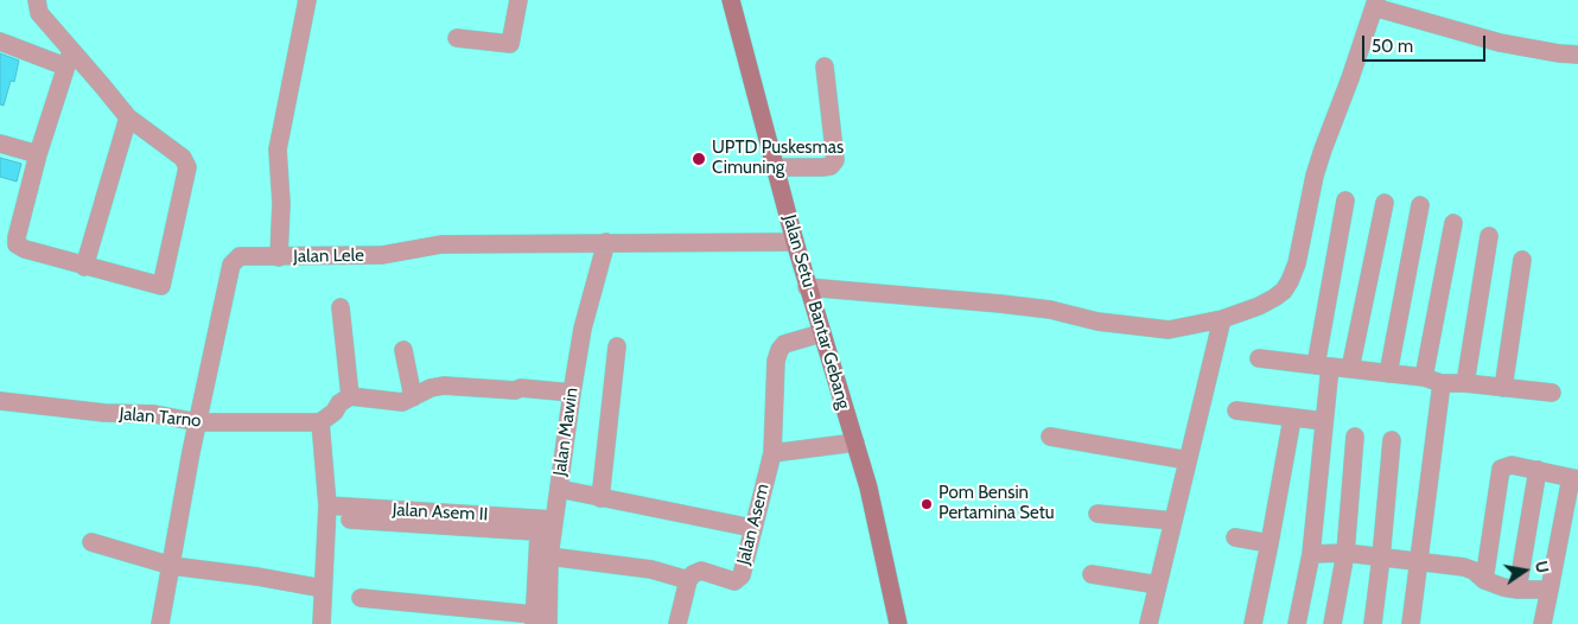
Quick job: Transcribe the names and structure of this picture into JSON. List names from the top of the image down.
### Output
{
  "streets": {
    "main road": ["Jalan Setu - Bantar Gebang"],
    "street": [
      "Jalan Lele",
      "Jalan Tarno",
      "Jalan Mawin",
      "Jalan Asem II",
      "Jalan Asem"
    ]
  },
  "crossings": [
    ["Jalan Lele", "Jalan Setu - Bantar Gebang"],
    ["Jalan Lele", "Jalan Tarno"],
    ["Jalan Lele", "Jalan Mawin"],
    ["Jalan Setu - Bantar Gebang", "Jalan Asem"],
    ["Jalan Mawin", "Jalan Asem II"]
  ],
  "places": ["UPTD Puskesmas Cimuning", "Pom Bensin Pertamina Setu"],
  "scale_bar": "50 m",
  "north": "right"
}
